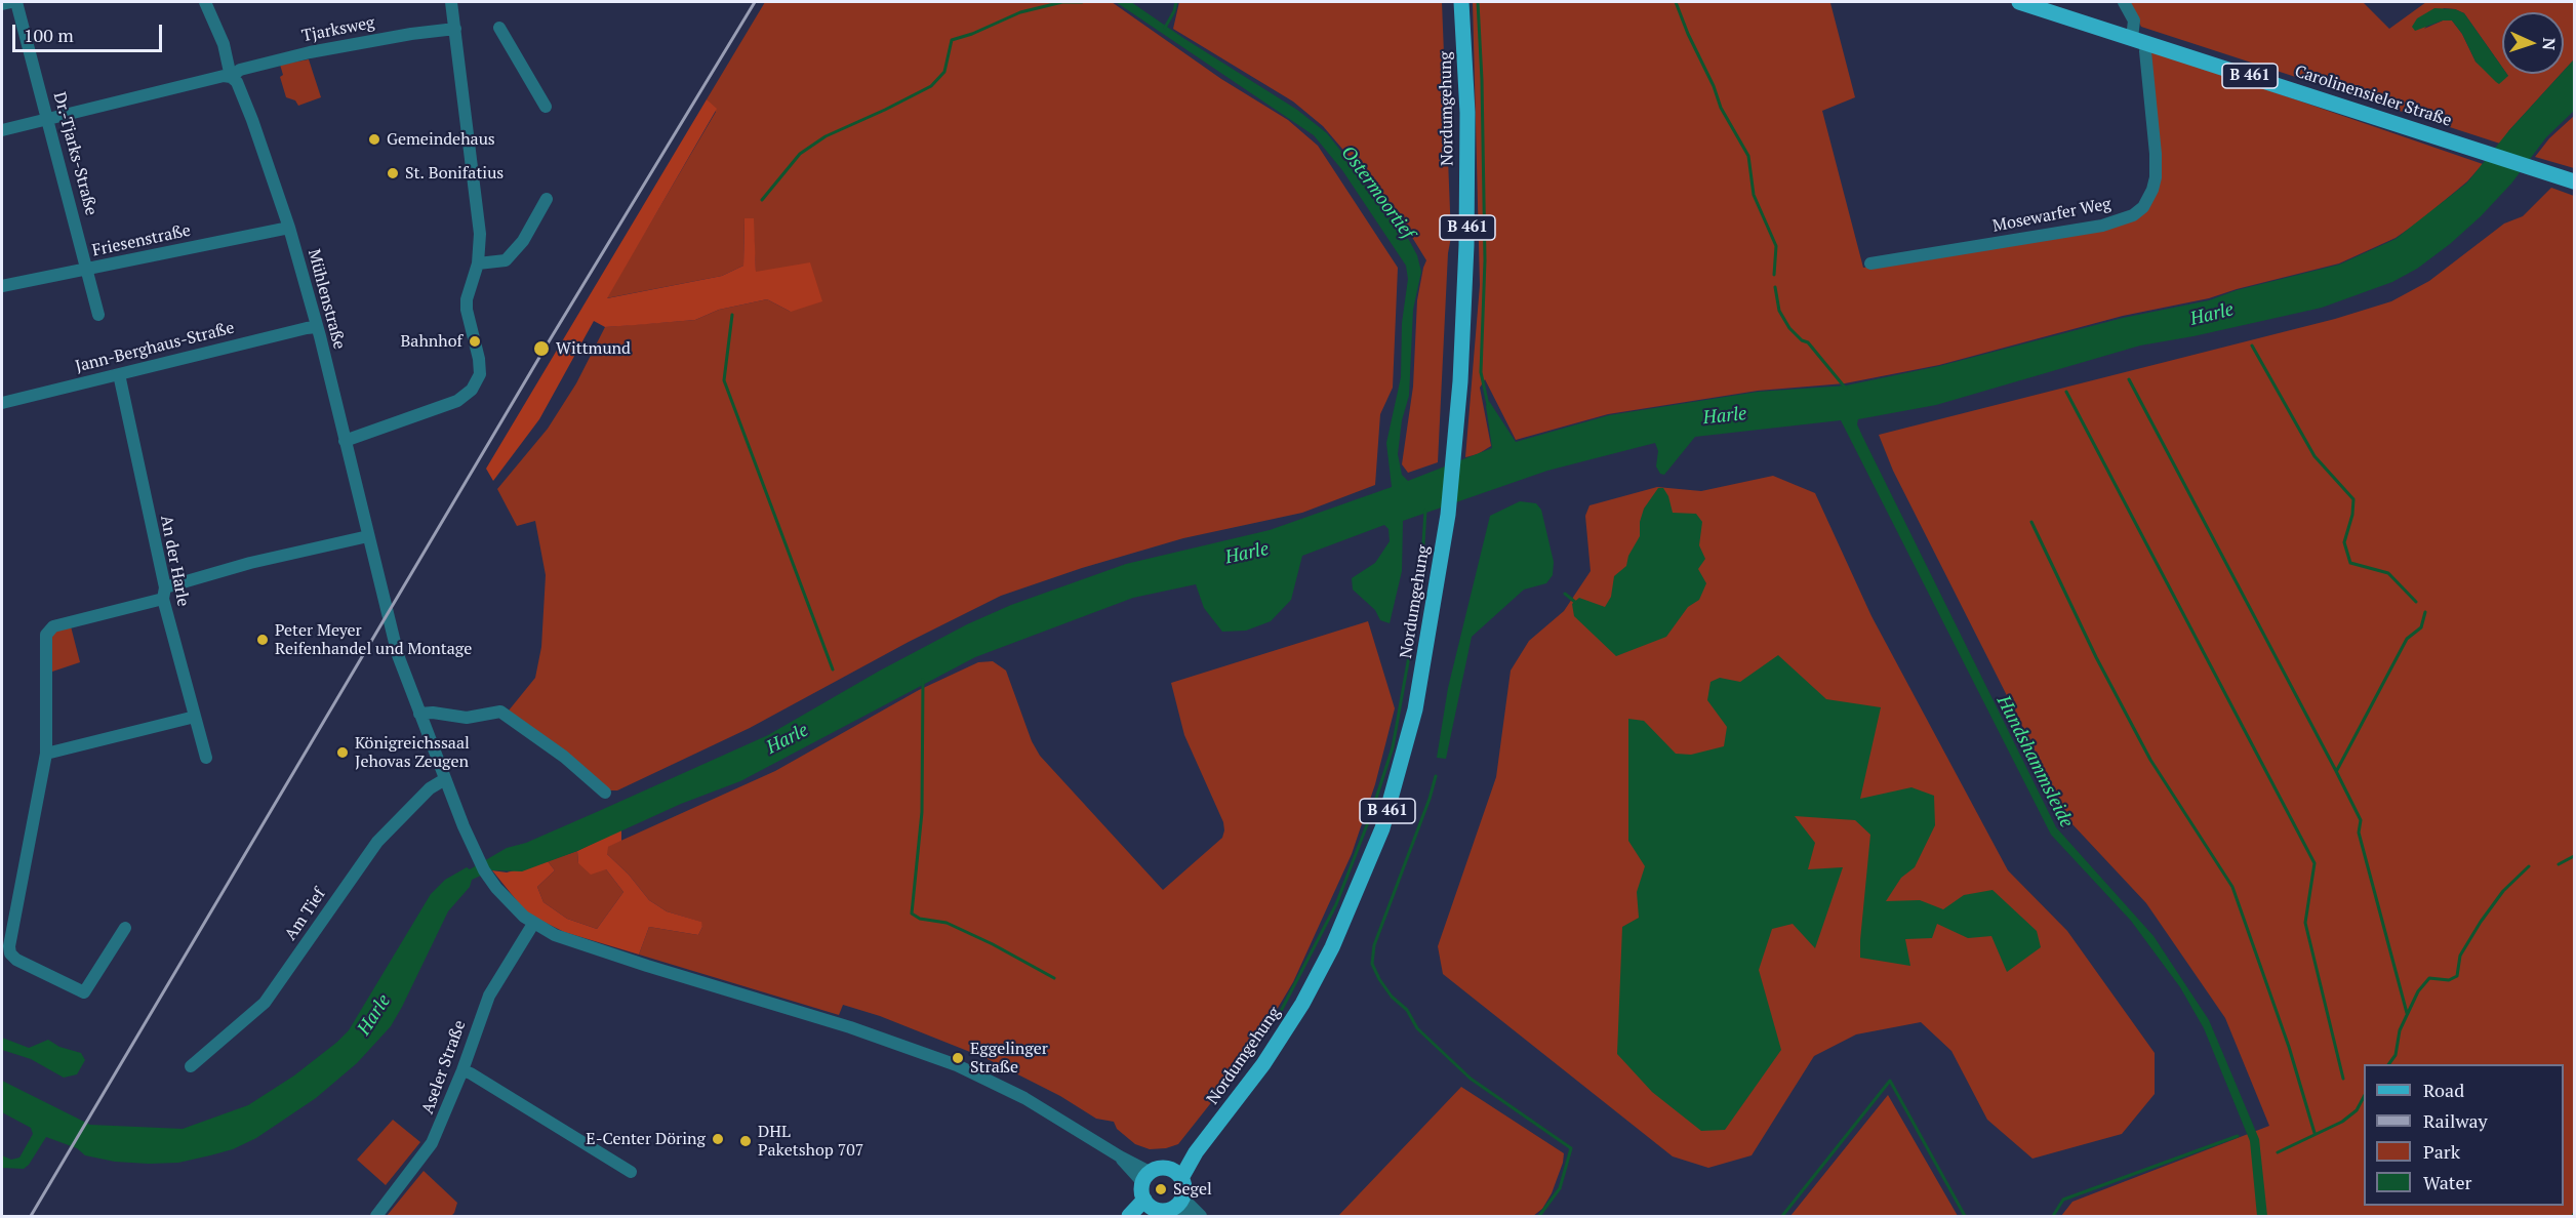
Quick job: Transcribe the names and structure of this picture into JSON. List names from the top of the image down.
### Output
{
  "streets": {
    "main road": ["B 461", "Carolinensieler Straße", "Nordumgehung"],
    "street": [
      "Tjarksweg",
      "Dr.-Tjarks-Straße",
      "Mosewarfer Weg",
      "Friesenstraße",
      "Mühlenstraße",
      "Jann-Berghaus-Straße",
      "An der Harle",
      "Am Tief",
      "Aseler Straße"
    ]
  },
  "crossings": [
    ["Tjarksweg", "Dr.-Tjarks-Straße"],
    ["Tjarksweg", "Mühlenstraße"],
    ["Carolinensieler Straße", "Mosewarfer Weg"],
    ["Dr.-Tjarks-Straße", "Friesenstraße"],
    ["Friesenstraße", "Mühlenstraße"],
    ["Mühlenstraße", "Jann-Berghaus-Straße"],
    ["Jann-Berghaus-Straße", "An der Harle"]
  ],
  "water": ["Ostermoortief", "Harle", "Hundshammsleide"],
  "places": [
    "Gemeindehaus",
    "St. Bonifatius",
    "Bahnhof",
    "Wittmund",
    "Peter Meyer Reifenhandel und Montage",
    "Königreichssaal Jehovas Zeugen",
    "Eggelinger Straße",
    "E-Center Döring",
    "DHL Paketshop 707",
    "Segel"
  ],
  "legend": [
    "Road",
    "Railway",
    "Park",
    "Water"
  ],
  "scale_bar": "100 m",
  "north": "right"
}
